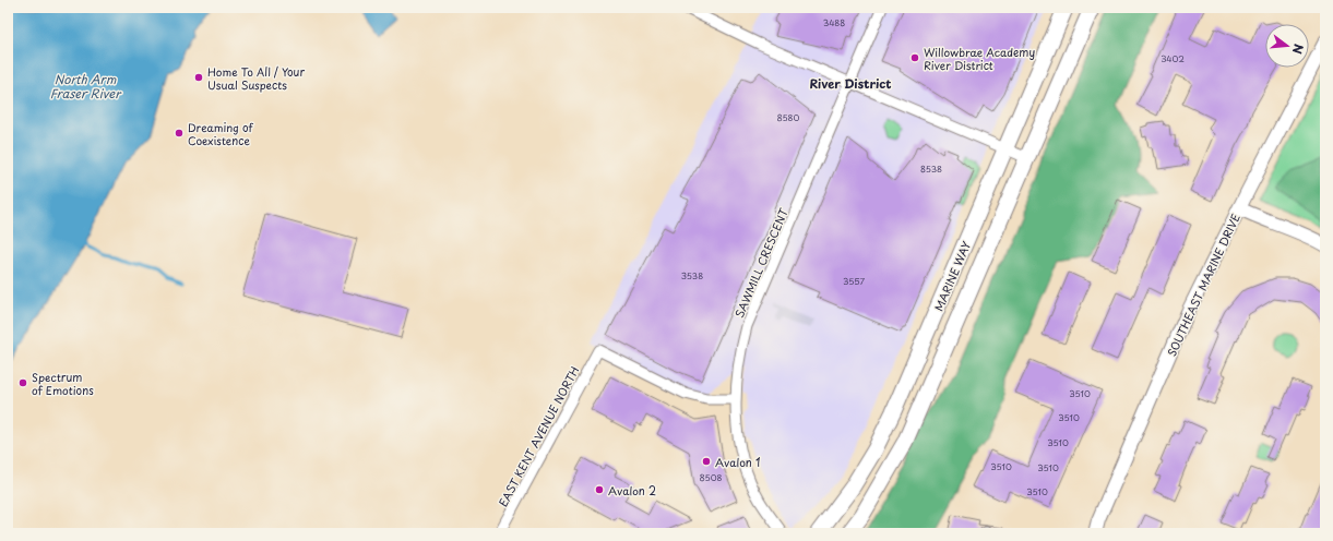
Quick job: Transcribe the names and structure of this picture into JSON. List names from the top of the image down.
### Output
{
  "streets": {
    "main road": ["MARINE WAY"],
    "street": ["SAWMILL CRESCENT", "SOUTHEAST MARINE DRIVE", "EAST KENT AVENUE NORTH"]
  },
  "crossings": [
    ["SAWMILL CRESCENT", "EAST KENT AVENUE NORTH"]
  ],
  "districts": ["River District"],
  "water": ["North Arm Fraser River"],
  "places": [
    "Willowbrae Academy River District",
    "Home To All / Your Usual Suspects",
    "Dreaming of Coexistence",
    "Spectrum of Emotions",
    "Avalon 1",
    "Avalon 2"
  ],
  "house_numbers": [
    "3488",
    "3402",
    "8580",
    "8538",
    "3538",
    "3557",
    "3510",
    "3510",
    "3510",
    "3510",
    "3510",
    "8508",
    "3510"
  ],
  "north": "right"
}
